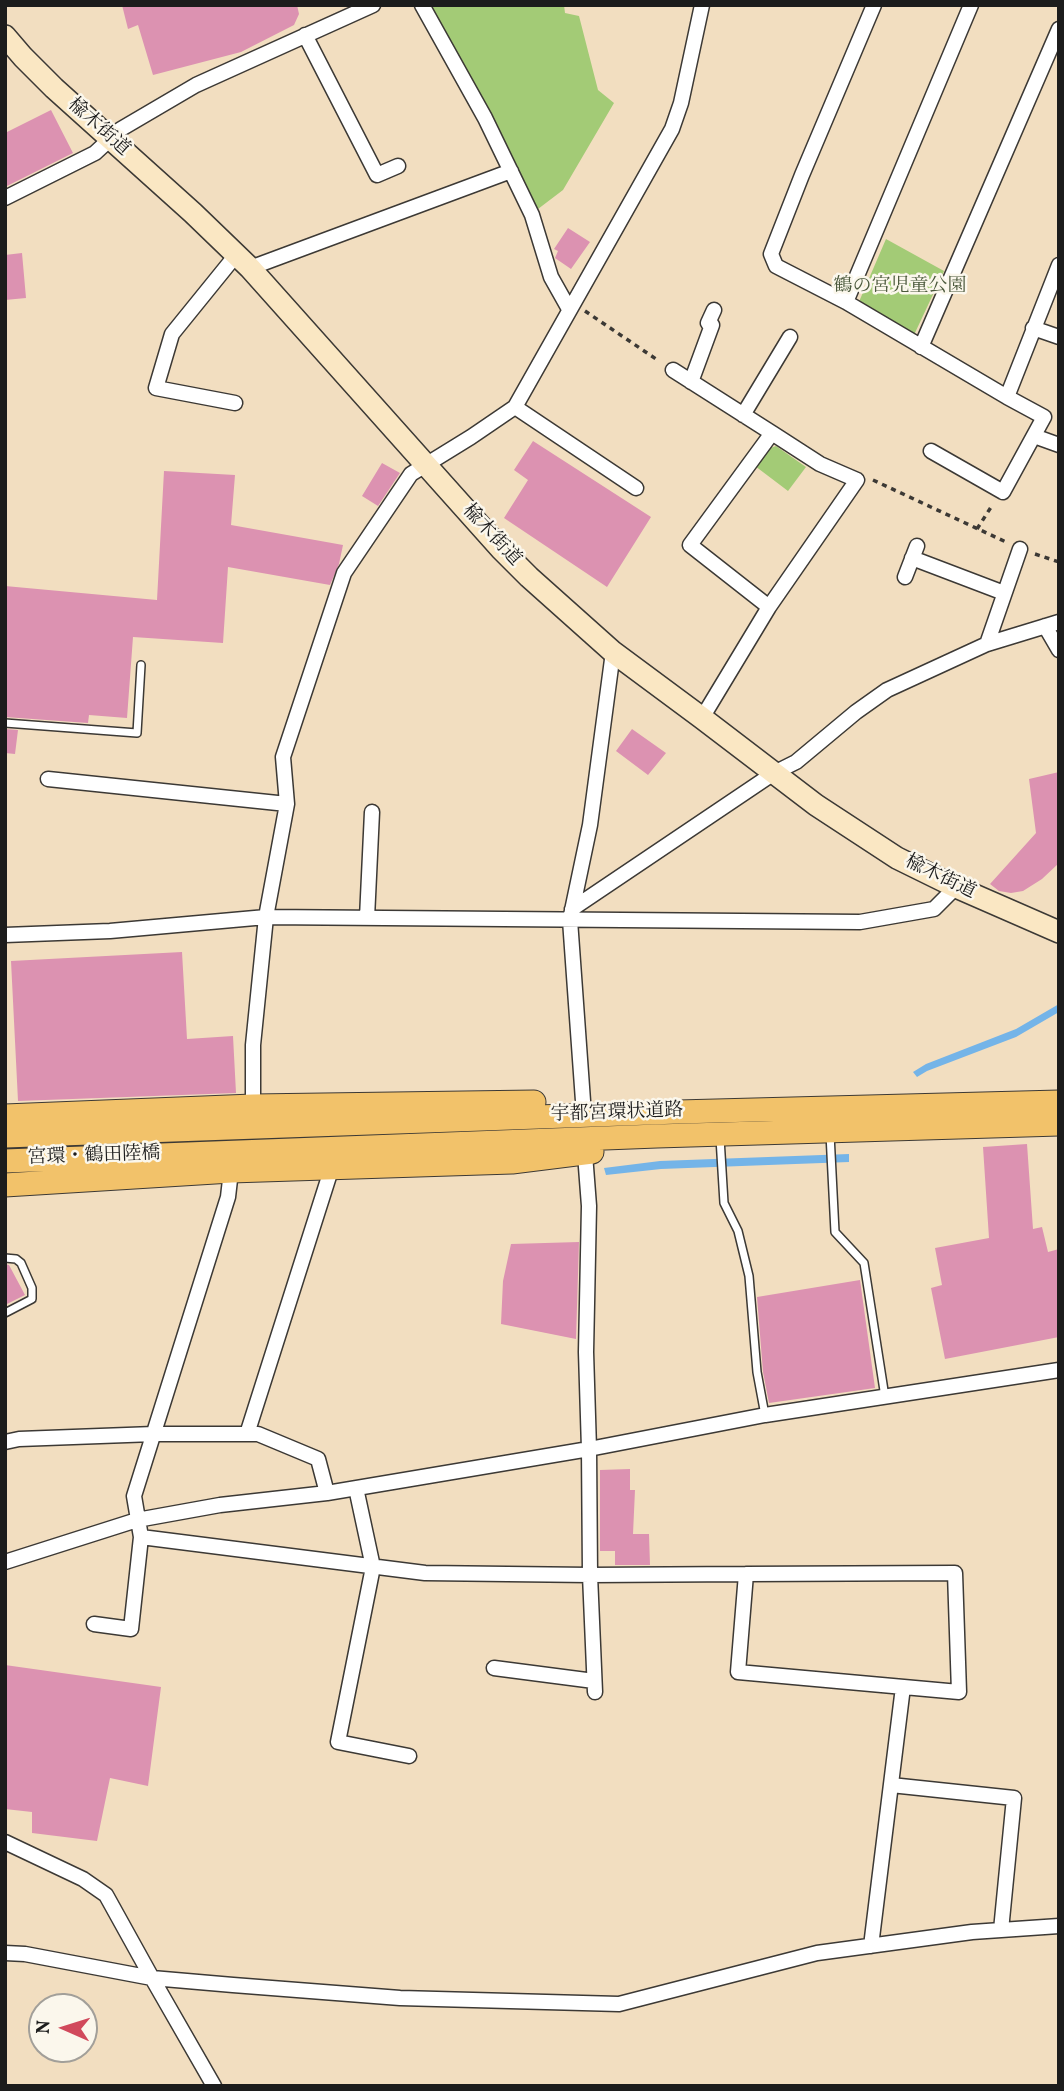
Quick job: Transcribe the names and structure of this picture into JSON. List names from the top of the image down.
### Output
{
  "streets": {
    "main road": ["宇都宮環状道路", "宮環・鶴田陸橋"],
    "street": ["楡木街道"]
  },
  "crossings": [
    ["宇都宮環状道路", "宮環・鶴田陸橋"]
  ],
  "parks": ["鶴の宮児童公園"],
  "north": "left"
}
